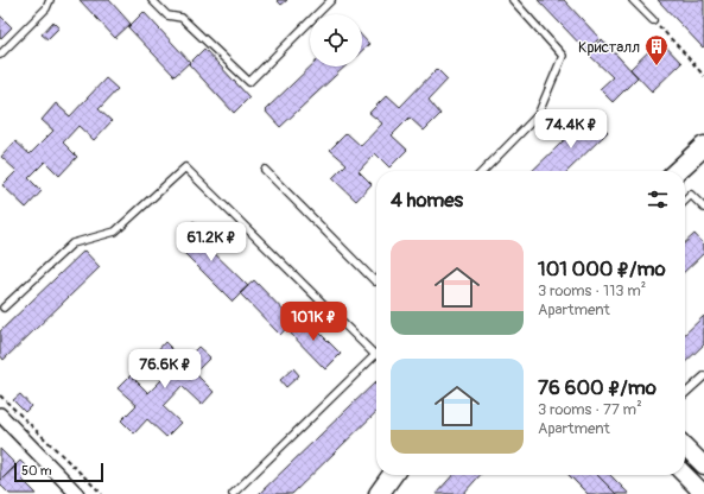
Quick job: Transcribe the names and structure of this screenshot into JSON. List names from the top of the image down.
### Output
{
  "places": {
    "building": ["Кристалл"]
  },
  "scale_bar": "50 m",
  "page": {
    "price": [
      "74.4K ₽",
      "61.2K ₽",
      "101K ₽",
      "76.6K ₽"
    ],
    "heading": "4 homes",
    "list": [
      {
        "name": "101 000 ₽/mo",
        "note": "3 rooms · 113 m² · Apartment"
      },
      {
        "name": "76 600 ₽/mo",
        "note": "3 rooms · 77 m² · Apartment"
      }
    ],
    "scale": "50 m"
  }
}
